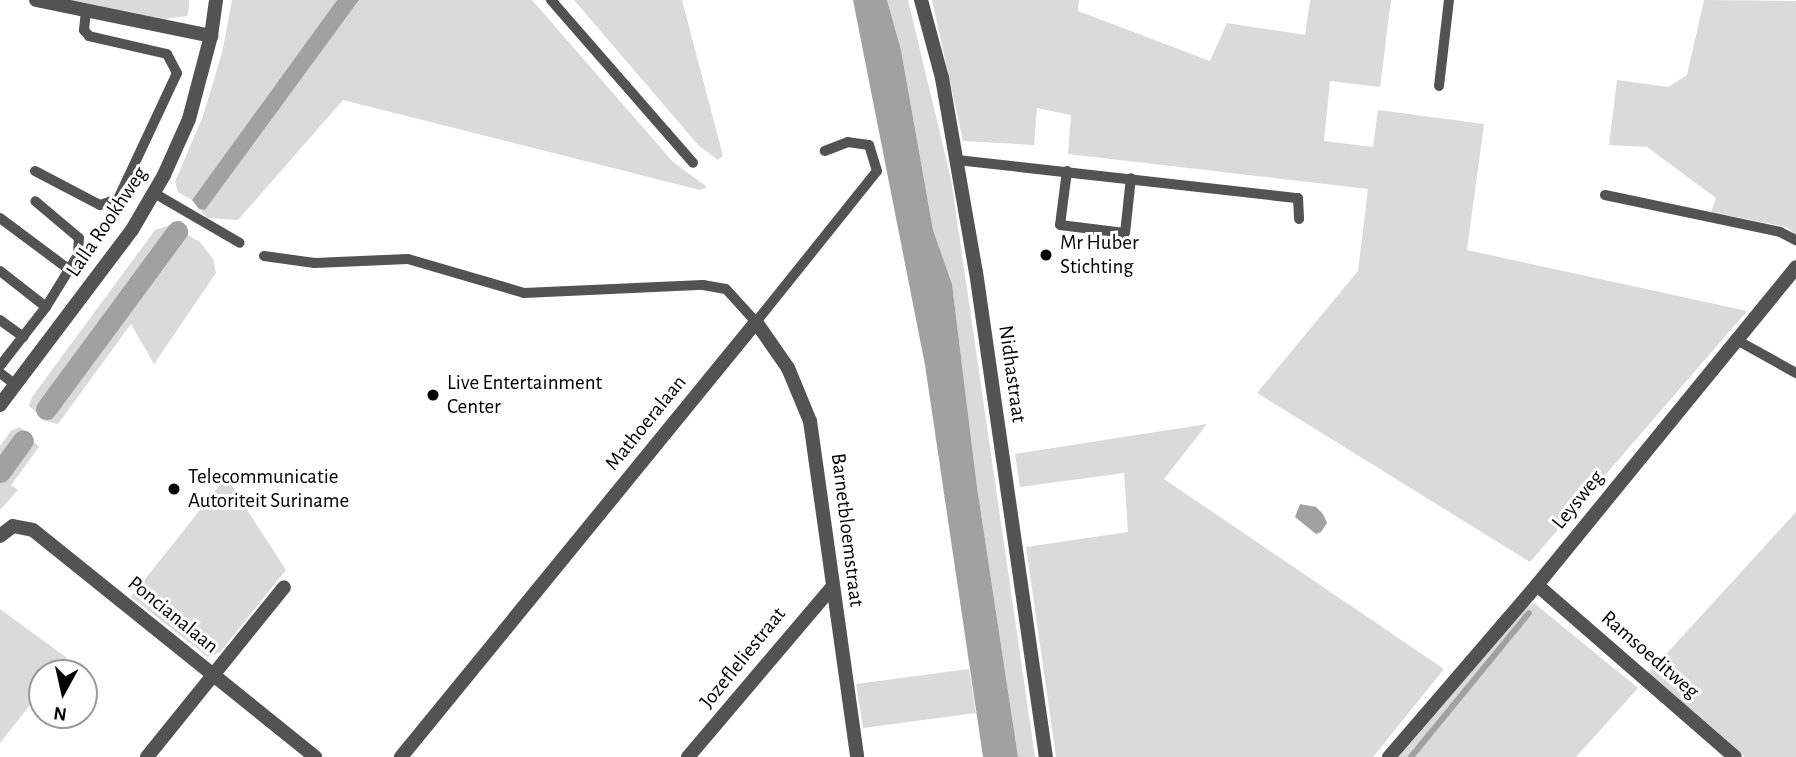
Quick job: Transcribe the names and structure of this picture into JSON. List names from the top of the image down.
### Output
{
  "streets": {
    "street": [
      "Lalla Rookhweg",
      "Nidhastraat",
      "Mathoeralaan",
      "Leysweg",
      "Barnetbloemstraat",
      "Poncianalaan",
      "Ramsoeditweg",
      "Jozefleliestraat"
    ]
  },
  "crossings": [
    ["Mathoeralaan", "Barnetbloemstraat"],
    ["Leysweg", "Ramsoeditweg"],
    ["Barnetbloemstraat", "Jozefleliestraat"]
  ],
  "places": ["Mr Huber Stichting", "Live Entertainment Center", "Telecommunicatie Autoriteit Suriname"],
  "north": "bottom"
}
